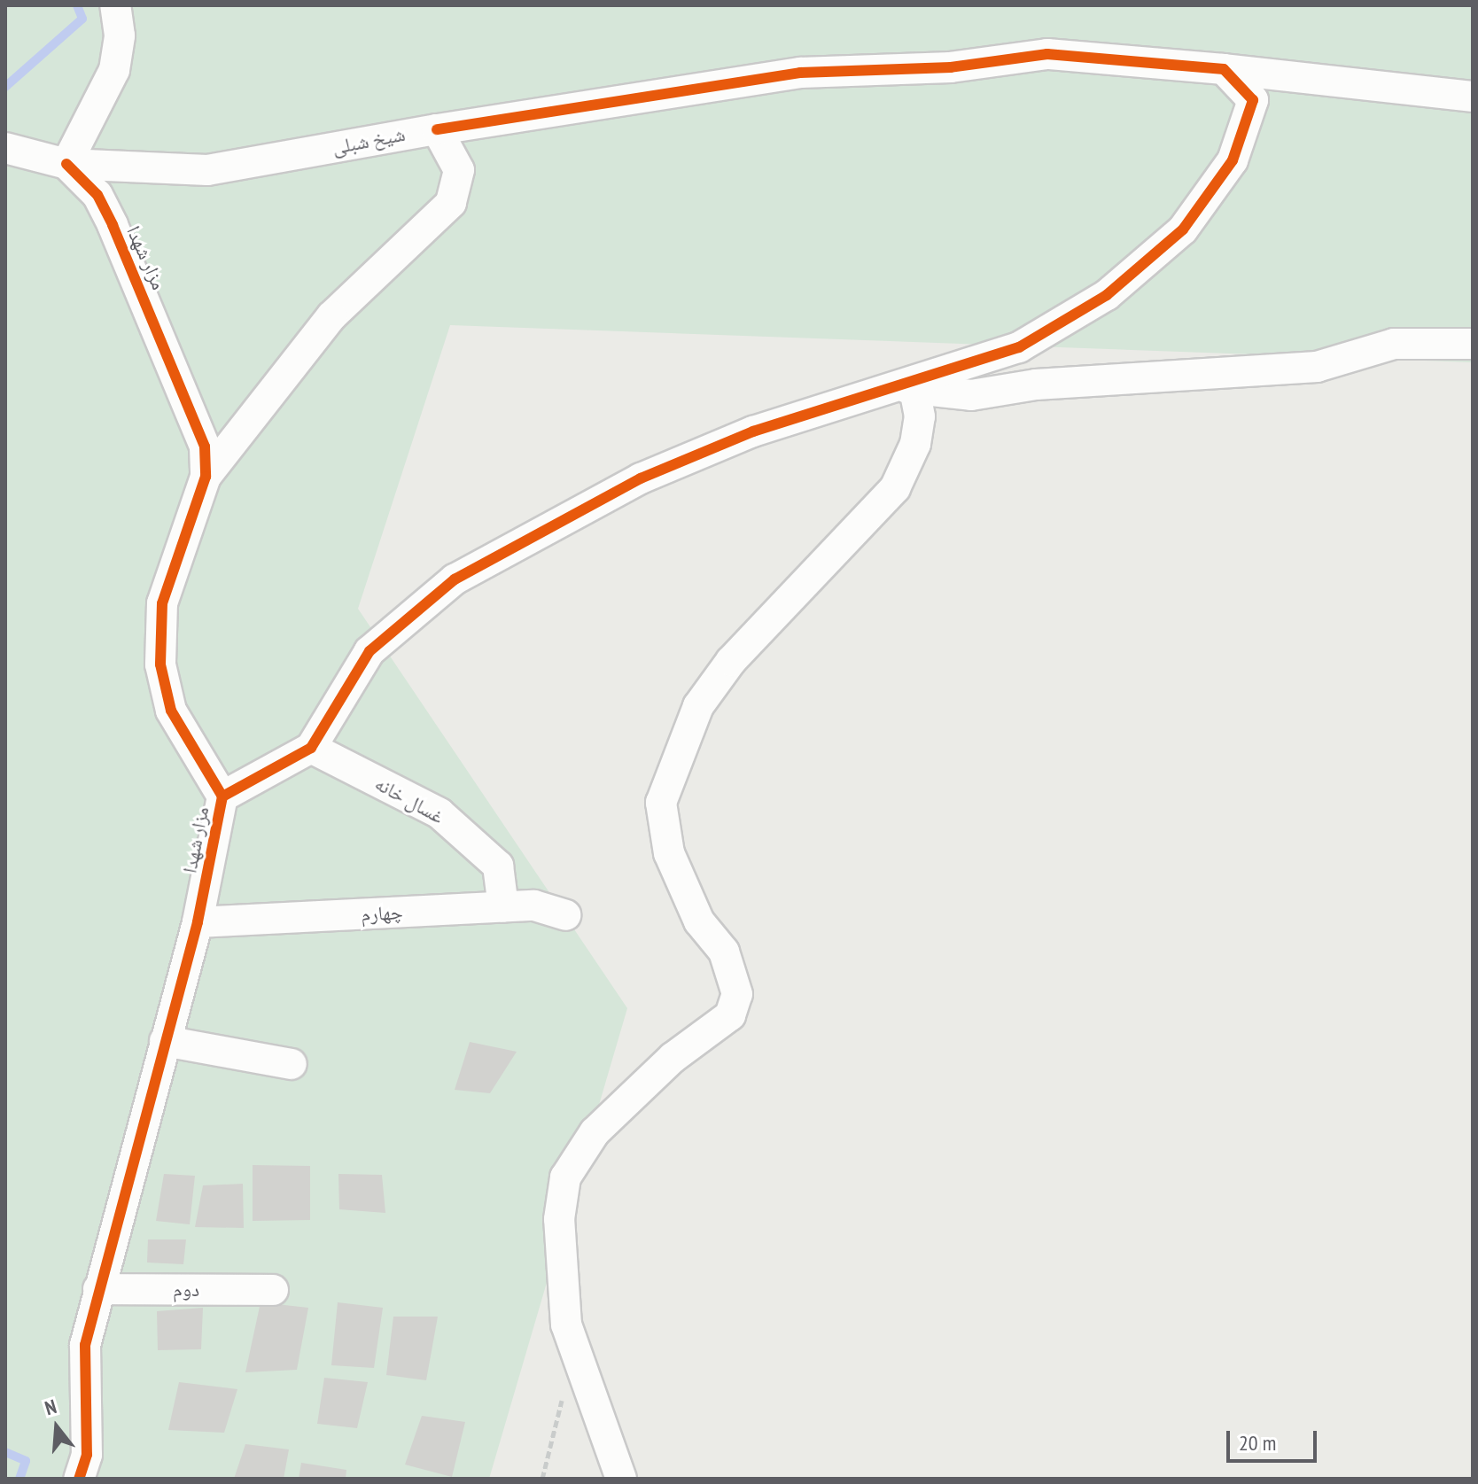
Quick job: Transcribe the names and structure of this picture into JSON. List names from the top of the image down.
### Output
{
  "streets": {
    "street": [
      "شیخ شبلی",
      "مزار شهدا",
      "غسال خانه",
      "چهارم",
      "دوم"
    ]
  },
  "crossings": [
    ["شیخ شبلی", "مزار شهدا"],
    ["مزار شهدا", "چهارم"],
    ["مزار شهدا", "دوم"],
    ["غسال خانه", "چهارم"]
  ],
  "scale_bar": "20 m",
  "north": "top"
}
